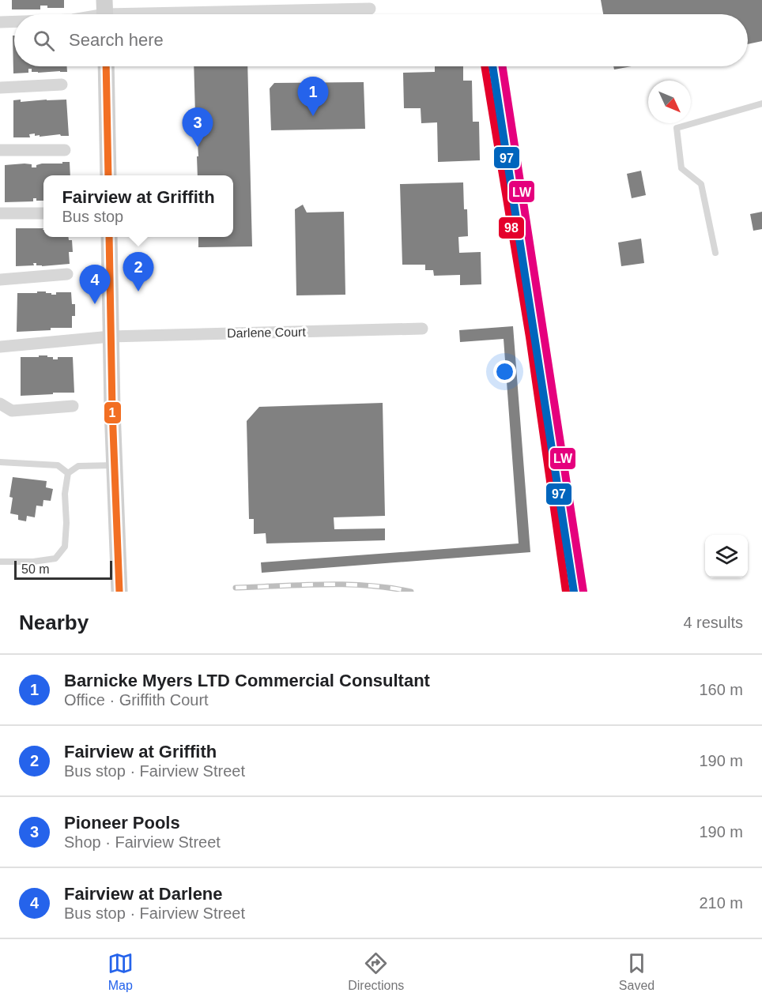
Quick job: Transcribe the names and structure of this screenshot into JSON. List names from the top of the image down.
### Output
{
  "streets": {
    "street": ["Darlene Court"]
  },
  "lines": [
    "transit line LW",
    "transit line 98",
    "transit line 97",
    "transit line 1"
  ],
  "scale_bar": "50 m",
  "north": "bottom right",
  "page": {
    "search": "Search here",
    "pins": [
      "1",
      "3",
      "2",
      "4"
    ],
    "popup": ["Fairview at Griffith", "Bus stop"],
    "scale": "50 m",
    "heading": ["Nearby", "4 results"],
    "list": [
      {
        "mark": "1",
        "name": "Barnicke Myers LTD Commercial Consultant",
        "note": "Office · Griffith Court",
        "value": "160 m"
      },
      {
        "mark": "2",
        "name": "Fairview at Griffith",
        "note": "Bus stop · Fairview Street",
        "value": "190 m"
      },
      {
        "mark": "3",
        "name": "Pioneer Pools",
        "note": "Shop · Fairview Street",
        "value": "190 m"
      },
      {
        "mark": "4",
        "name": "Fairview at Darlene",
        "note": "Bus stop · Fairview Street",
        "value": "210 m"
      }
    ],
    "nav": ["Map", "Directions", "Saved"]
  }
}
